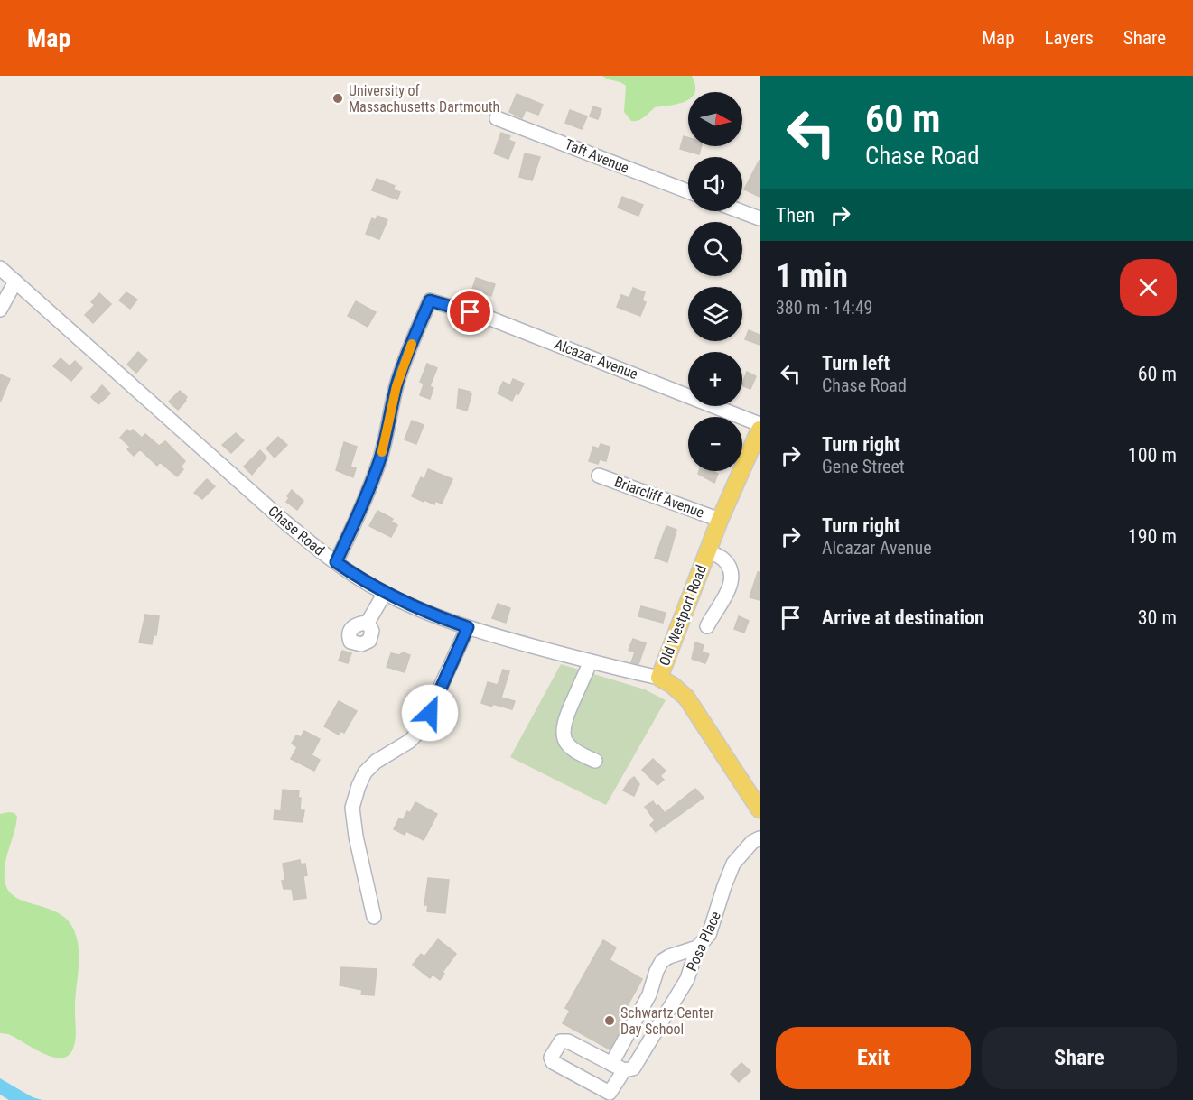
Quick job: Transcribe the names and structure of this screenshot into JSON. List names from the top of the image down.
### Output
{
  "streets": {
    "main road": ["Old Westport Road"],
    "street": [
      "Taft Avenue",
      "Alcazar Avenue",
      "Briarcliff Avenue",
      "Chase Road",
      "Posa Place"
    ]
  },
  "crossings": [
    ["Alcazar Avenue", "Chase Road"],
    ["Briarcliff Avenue", "Old Westport Road"],
    ["Chase Road", "Old Westport Road"]
  ],
  "places": ["University of Massachusetts Dartmouth", "Schwartz Center Day School"],
  "north": "right",
  "page": {
    "header": "Map",
    "nav": ["Map", "Layers", "Share"],
    "turn": ["60 m", "Chase Road"],
    "map_buttons": ["+", "−"],
    "then": "Then",
    "heading": ["1 min", "380 m · 14:49"],
    "list": [
      {
        "name": "Turn left",
        "note": "Chase Road",
        "value": "60 m"
      },
      {
        "name": "Turn right",
        "note": "Gene Street",
        "value": "100 m"
      },
      {
        "name": "Turn right",
        "note": "Alcazar Avenue",
        "value": "190 m"
      },
      {
        "name": "Arrive at destination",
        "value": "30 m"
      }
    ],
    "buttons": ["Exit", "Share"]
  }
}
